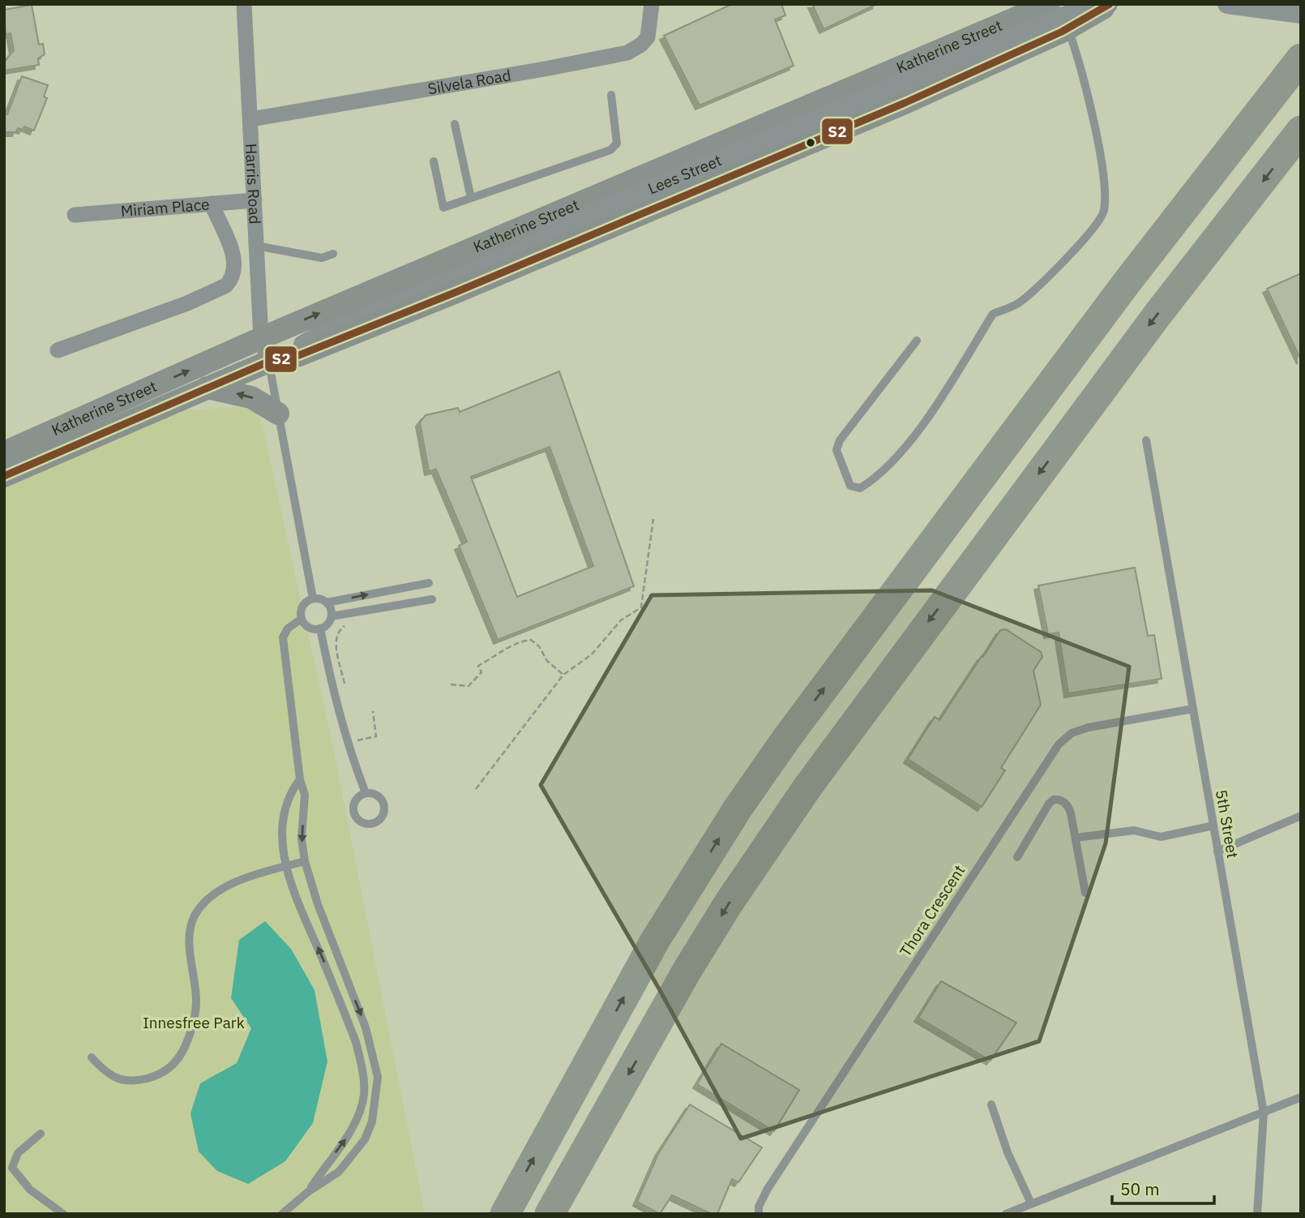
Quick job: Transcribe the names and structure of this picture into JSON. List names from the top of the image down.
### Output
{
  "streets": {
    "main road": ["Katherine Street"],
    "street": [
      "Silvela Road",
      "Lees Street",
      "Harris Road",
      "Miriam Place"
    ],
    "lane": ["5th Street", "Thora Crescent"]
  },
  "crossings": [
    ["Katherine Street", "Lees Street"],
    ["Katherine Street", "Harris Road"],
    ["Silvela Road", "Harris Road"],
    ["Lees Street", "Harris Road"],
    ["Harris Road", "Miriam Place"],
    ["5th Street", "Thora Crescent"]
  ],
  "parks": ["Innesfree Park"],
  "lines": ["transit line S2"],
  "scale_bar": "50 m"
}
